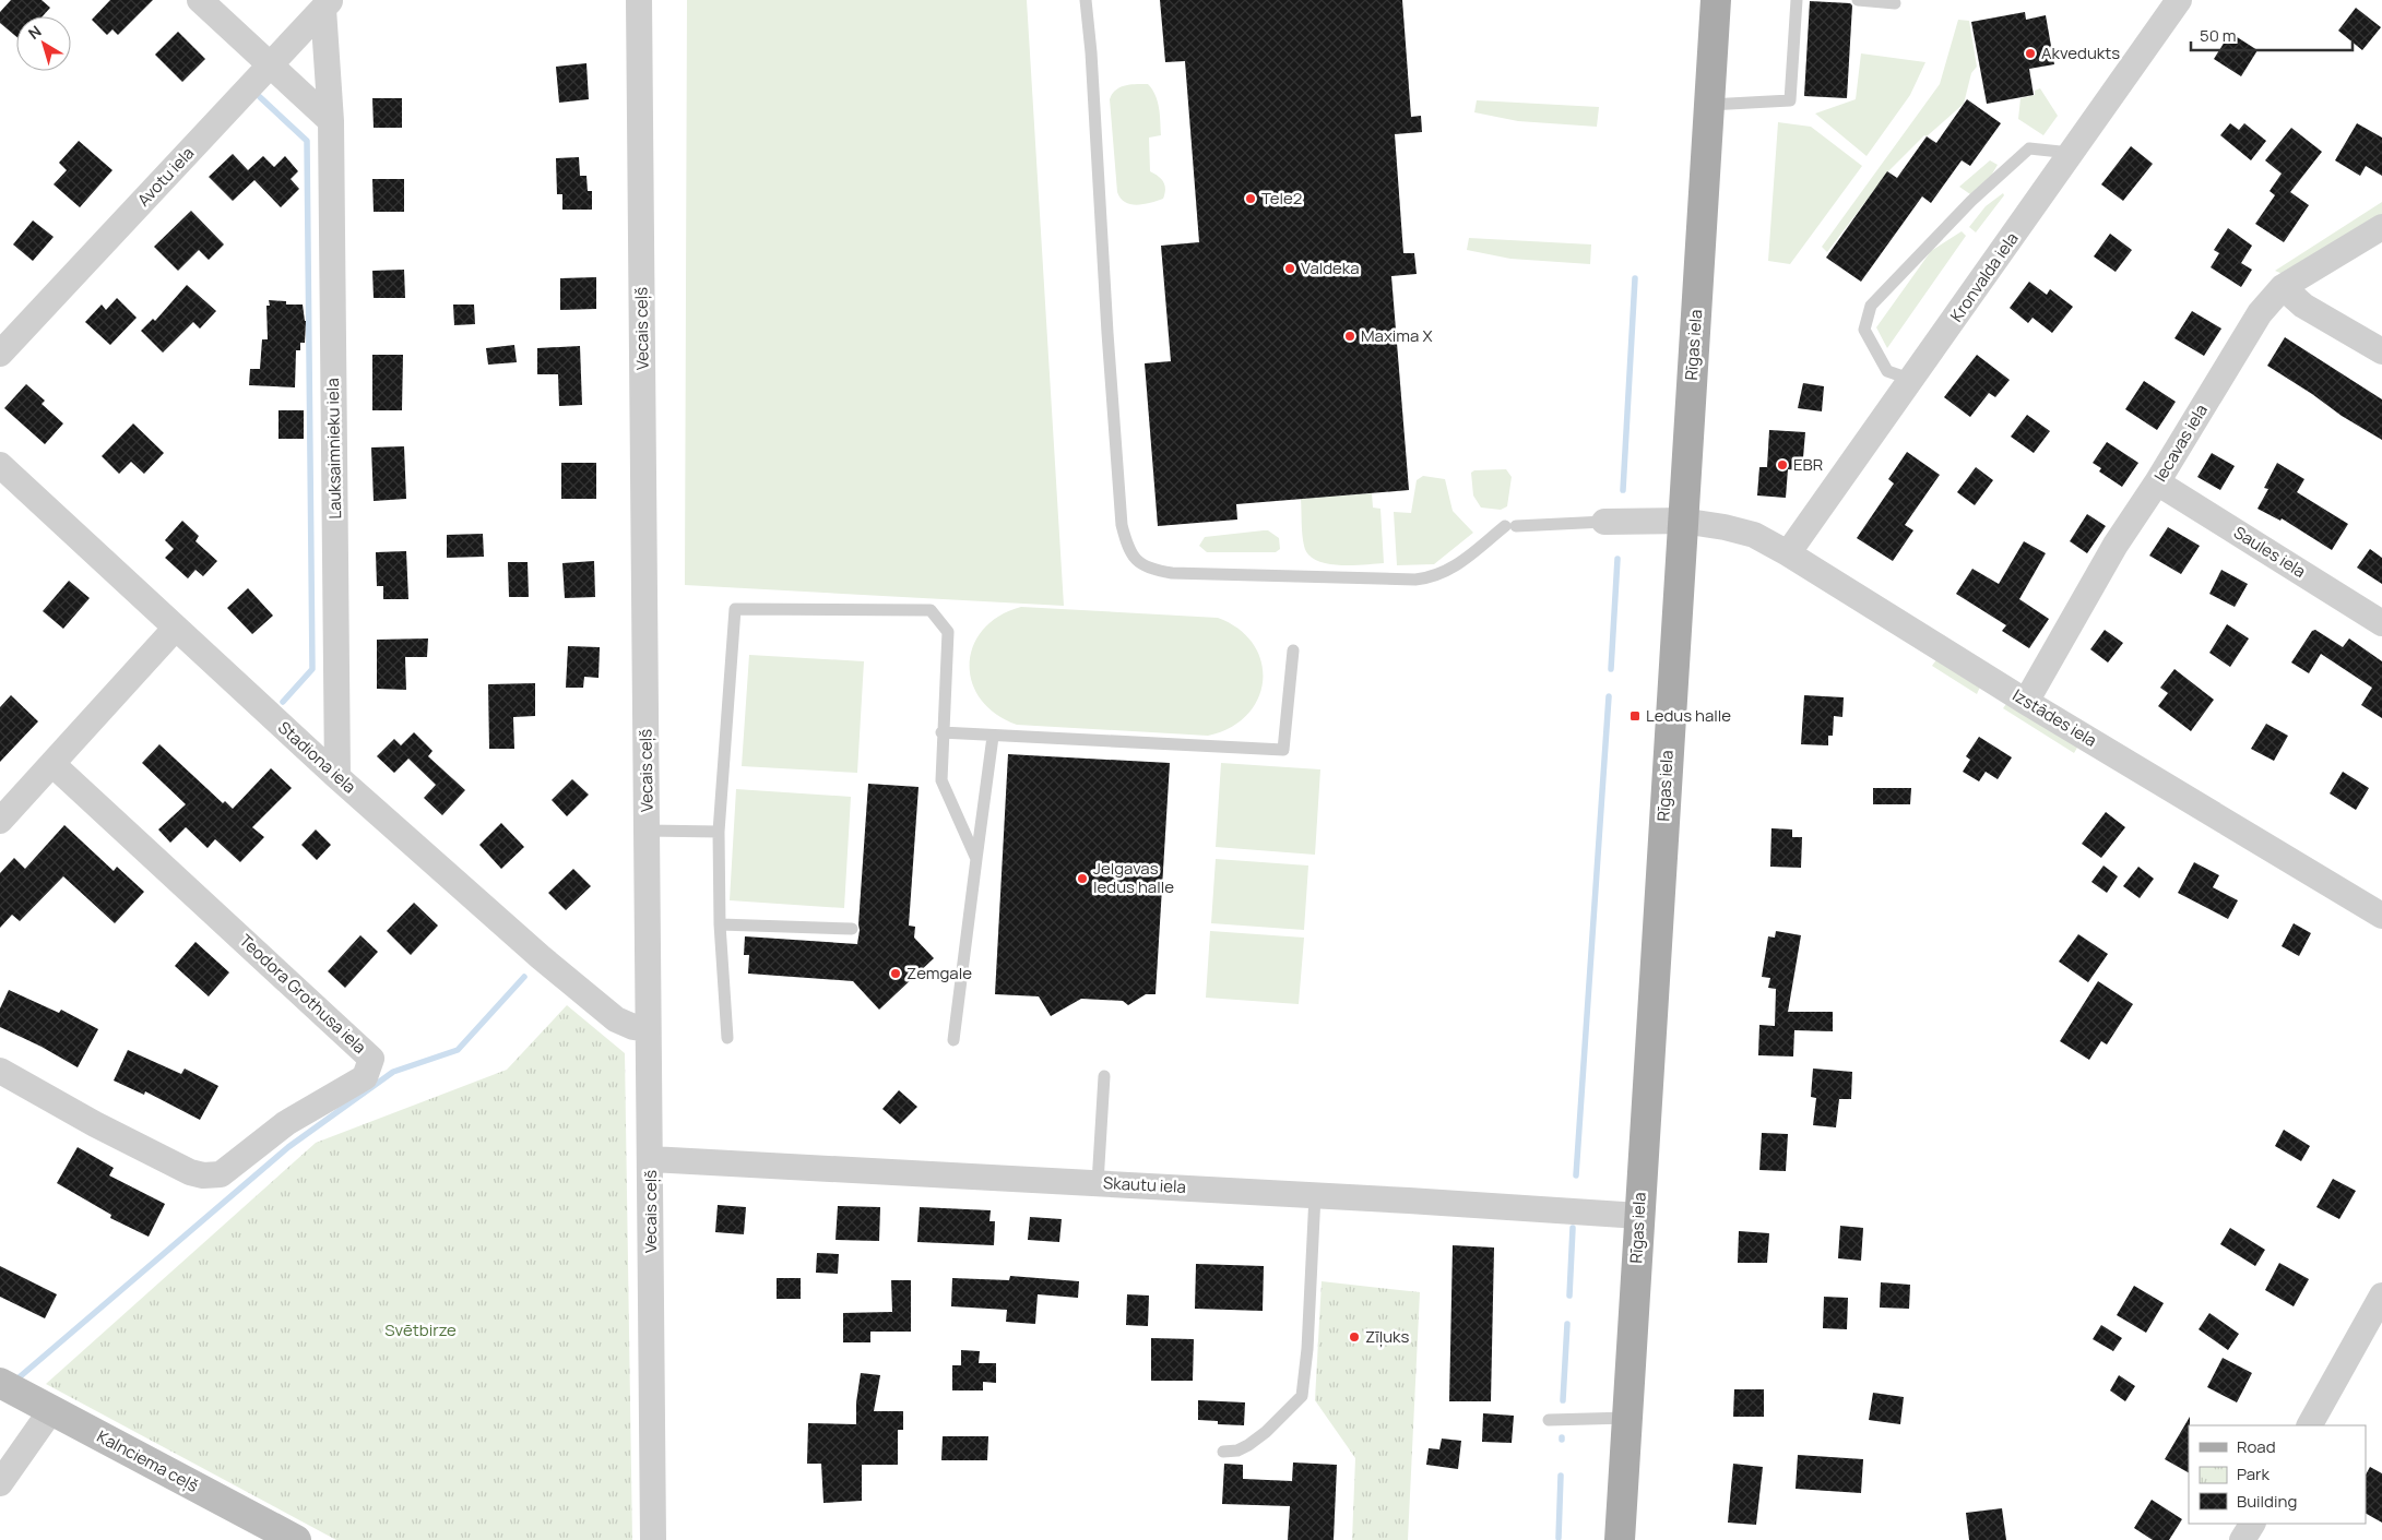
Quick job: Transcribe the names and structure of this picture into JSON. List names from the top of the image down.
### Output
{
  "streets": {
    "main road": ["Rīgas iela", "Kalnciema ceļš"],
    "street": [
      "Avotu iela",
      "Kronvalda iela",
      "Vecais ceļš",
      "Iecavas iela",
      "Lauksaimnieku iela",
      "Saules iela",
      "Izstādes iela",
      "Stadiona iela",
      "Teodora Grothusa iela",
      "Skautu iela"
    ]
  },
  "crossings": [
    ["Avotu iela", "Lauksaimnieku iela"],
    ["Kronvalda iela", "Izstādes iela"],
    ["Vecais ceļš", "Stadiona iela"],
    ["Vecais ceļš", "Skautu iela"],
    ["Rīgas iela", "Izstādes iela"],
    ["Rīgas iela", "Skautu iela"],
    ["Iecavas iela", "Saules iela"],
    ["Iecavas iela", "Izstādes iela"],
    ["Lauksaimnieku iela", "Stadiona iela"]
  ],
  "parks": ["Svētbirze"],
  "places": {
    "other": [
      "Akvedukts",
      "Tele2",
      "Valdeka",
      "Maxima X",
      "EBR",
      "Jelgavas ledus halle",
      "Zemgale",
      "Zīļuks"
    ],
    "transit": ["Ledus halle"]
  },
  "legend": ["Road", "Park", "Building"],
  "scale_bar": "50 m",
  "north": "top left"
}
